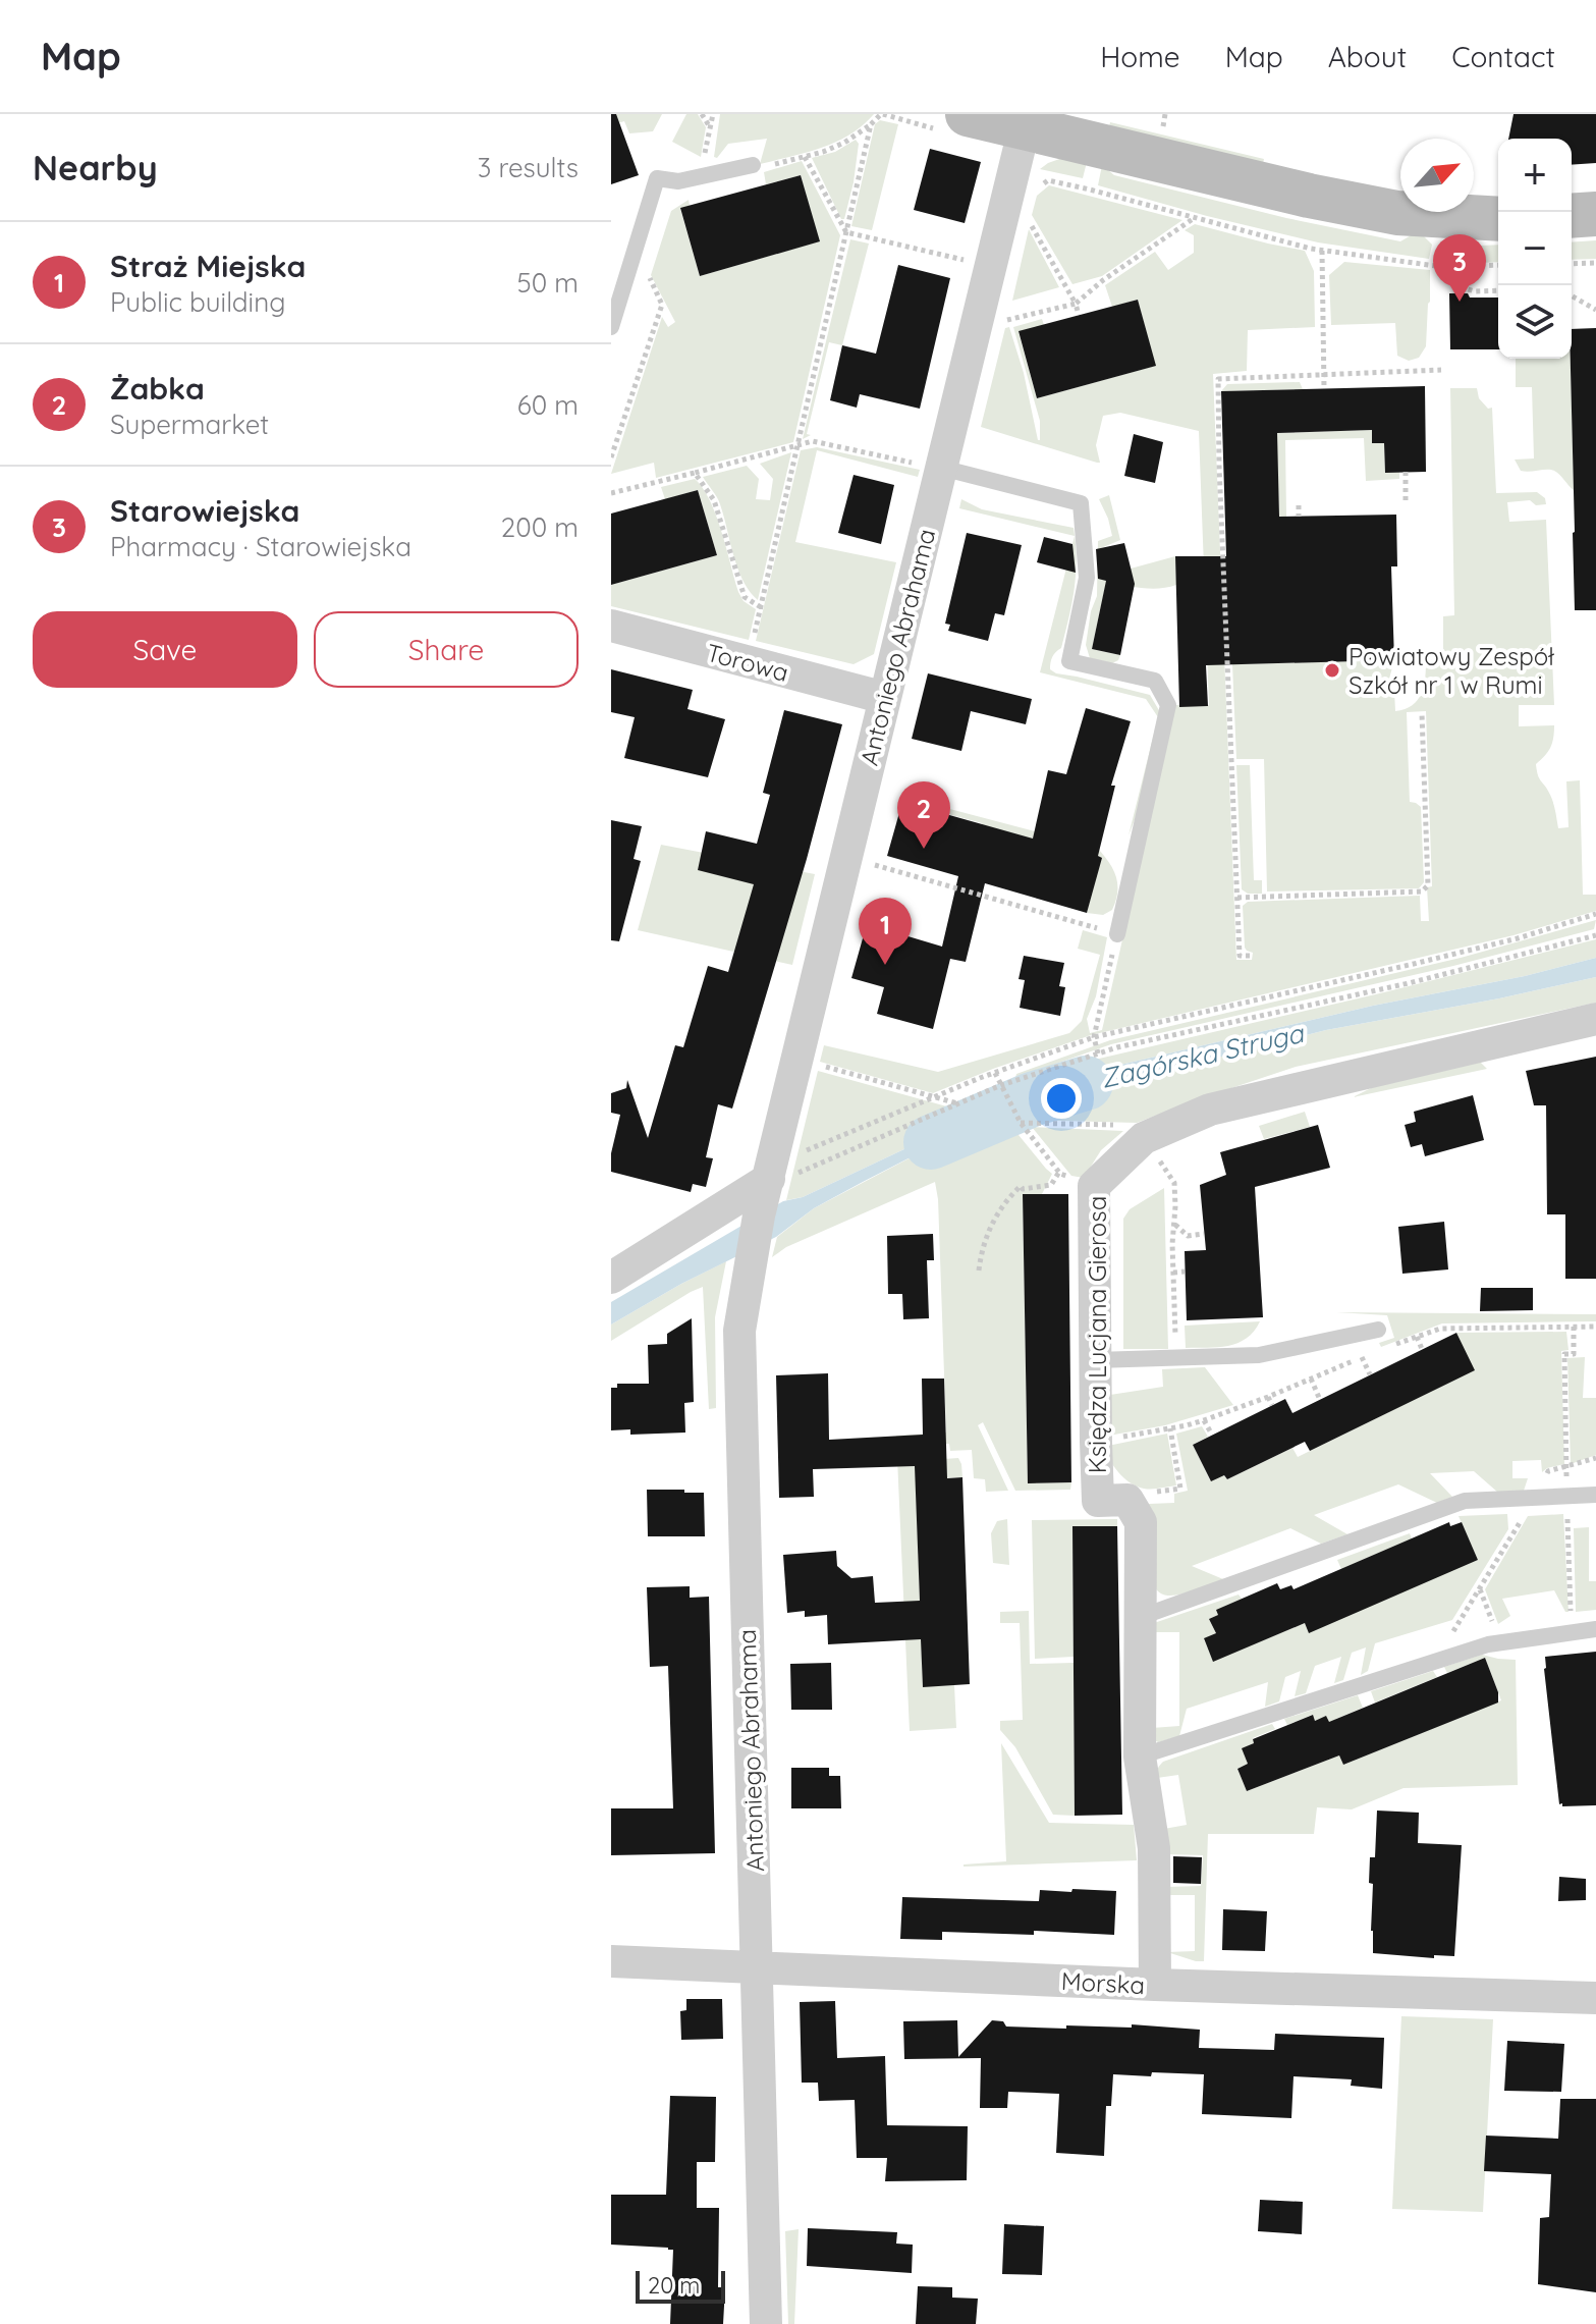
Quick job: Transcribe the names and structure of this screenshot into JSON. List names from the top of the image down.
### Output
{
  "streets": {
    "street": [
      "Antoniego Abrahama",
      "Torowa",
      "Księdza Lucjana Gierosa",
      "Morska"
    ]
  },
  "crossings": [
    ["Antoniego Abrahama", "Torowa"],
    ["Antoniego Abrahama", "Morska"]
  ],
  "water": ["Zagórska Struga"],
  "places": ["Powiatowy Zespół Szkół nr 1 w Rumi"],
  "scale_bar": "20 m",
  "north": "top right",
  "page": {
    "header": "Map",
    "nav": [
      "Home",
      "Map",
      "About",
      "Contact"
    ],
    "heading": ["Nearby", "3 results"],
    "map_buttons": ["+", "−"],
    "list": [
      {
        "mark": "1",
        "name": "Straż Miejska",
        "note": "Public building",
        "value": "50 m"
      },
      {
        "mark": "2",
        "name": "Żabka",
        "note": "Supermarket",
        "value": "60 m"
      },
      {
        "mark": "3",
        "name": "Starowiejska",
        "note": "Pharmacy · Starowiejska",
        "value": "200 m"
      }
    ],
    "pins": ["3", "2", "1"],
    "buttons": ["Save", "Share"],
    "scale": "20 m"
  }
}
